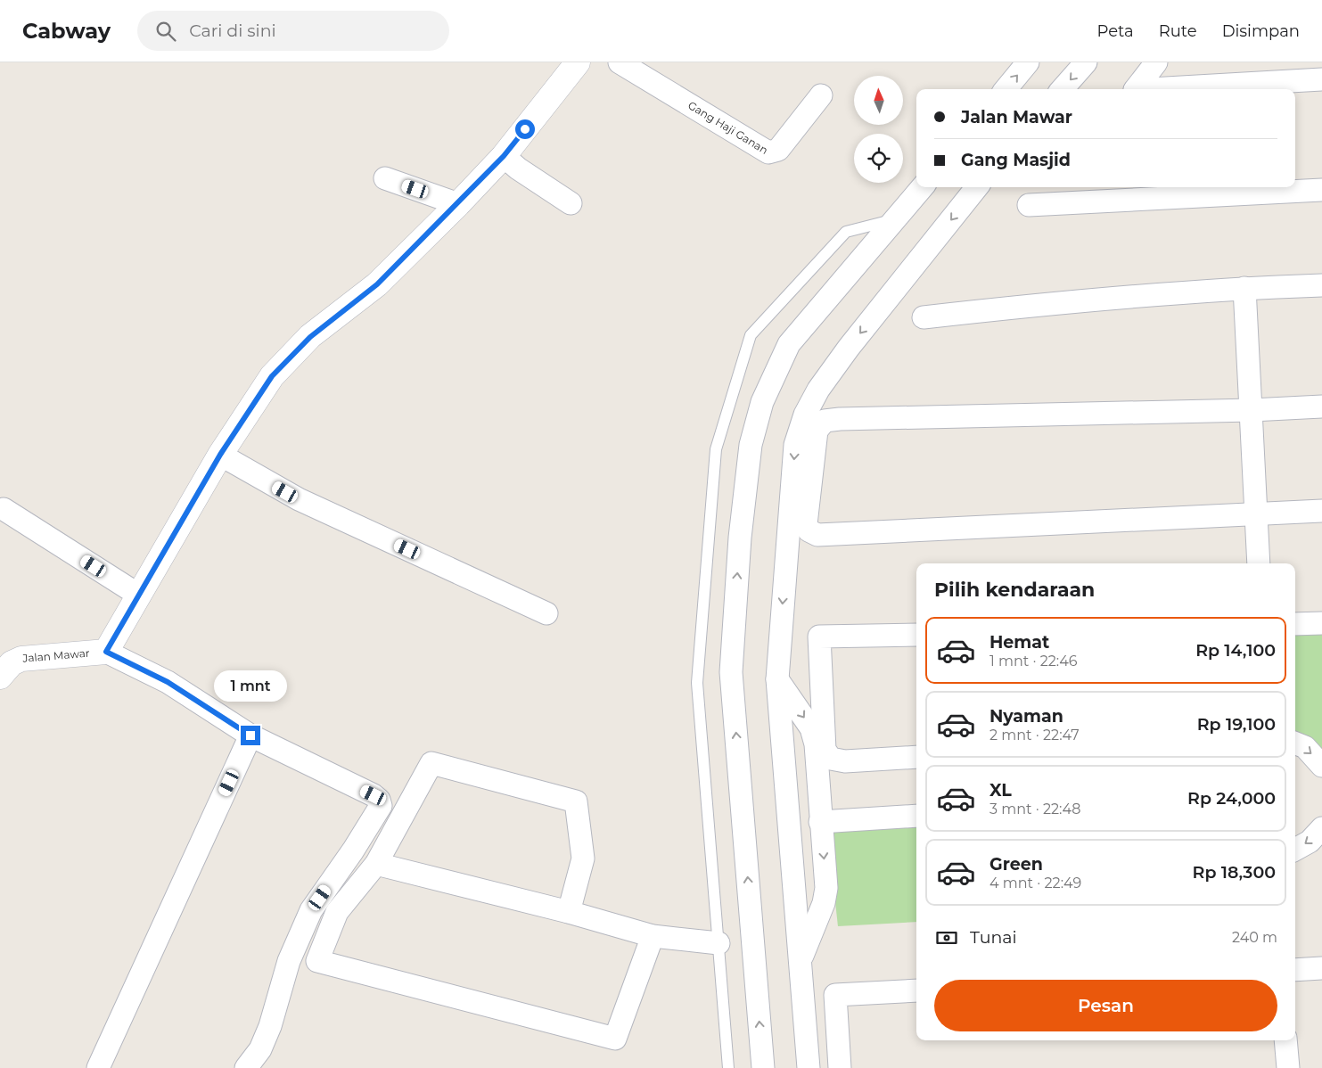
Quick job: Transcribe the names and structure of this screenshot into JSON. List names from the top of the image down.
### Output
{
  "streets": {
    "street": ["Gang Haji Ganan", "Jalan Mawar"]
  },
  "north": "top",
  "page": {
    "header": "Cabway",
    "search": "Cari di sini",
    "nav": ["Peta", "Rute", "Disimpan"],
    "banner": ["Jalan Mawar", "Gang Masjid"],
    "heading": "Pilih kendaraan",
    "list": [
      {
        "name": "Hemat",
        "note": "1 mnt · 22:46",
        "value": "Rp 14,100"
      },
      {
        "name": "Nyaman",
        "note": "2 mnt · 22:47",
        "value": "Rp 19,100"
      },
      {
        "name": "XL",
        "note": "3 mnt · 22:48",
        "value": "Rp 24,000"
      },
      {
        "name": "Green",
        "note": "4 mnt · 22:49",
        "value": "Rp 18,300"
      }
    ],
    "bubble": "1 mnt",
    "pay": ["Tunai", "240 m"],
    "buttons": "Pesan"
  }
}
